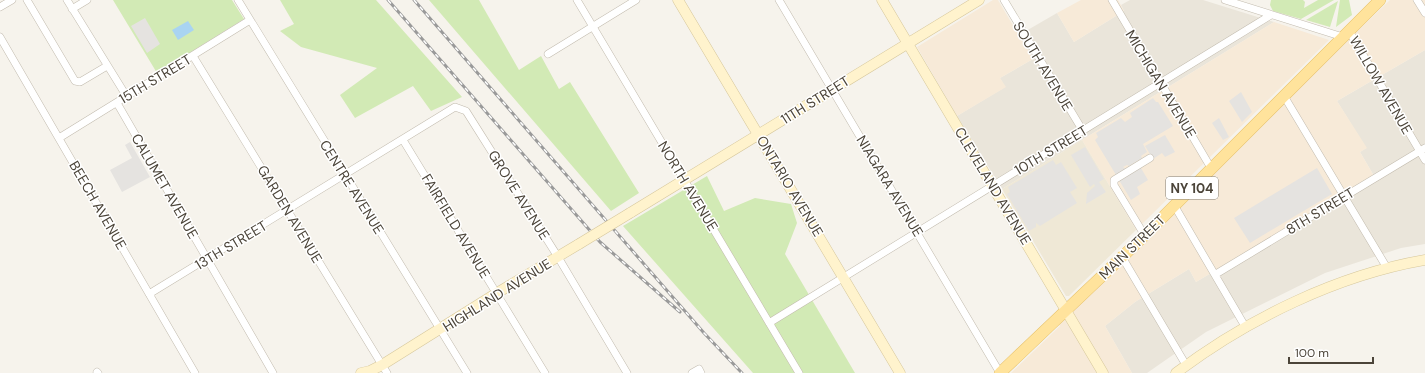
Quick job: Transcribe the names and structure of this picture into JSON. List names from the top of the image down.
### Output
{
  "streets": {
    "main road": ["NY 104", "MAIN STREET"],
    "street": [
      "SOUTH AVENUE",
      "15TH STREET",
      "MICHIGAN AVENUE",
      "WILLOW AVENUE",
      "11TH STREET",
      "10TH STREET",
      "CALUMET AVENUE",
      "NORTH AVENUE",
      "ONTARIO AVENUE",
      "NIAGARA AVENUE",
      "CLEVELAND AVENUE",
      "CENTRE AVENUE",
      "GROVE AVENUE",
      "BEECH AVENUE",
      "8TH STREET",
      "GARDEN AVENUE",
      "FAIRFIELD AVENUE",
      "13TH STREET",
      "HIGHLAND AVENUE"
    ]
  },
  "crossings": [
    ["SOUTH AVENUE", "10TH STREET"],
    ["15TH STREET", "CALUMET AVENUE"],
    ["15TH STREET", "CENTRE AVENUE"],
    ["15TH STREET", "BEECH AVENUE"],
    ["15TH STREET", "GARDEN AVENUE"],
    ["MICHIGAN AVENUE", "10TH STREET"],
    ["MICHIGAN AVENUE", "MAIN STREET"],
    ["WILLOW AVENUE", "8TH STREET"],
    ["WILLOW AVENUE", "MAIN STREET"],
    ["11TH STREET", "NORTH AVENUE"],
    ["11TH STREET", "ONTARIO AVENUE"],
    ["11TH STREET", "NIAGARA AVENUE"],
    ["11TH STREET", "CLEVELAND AVENUE"],
    ["11TH STREET", "HIGHLAND AVENUE"],
    ["10TH STREET", "NORTH AVENUE"],
    ["10TH STREET", "ONTARIO AVENUE"],
    ["10TH STREET", "NIAGARA AVENUE"],
    ["10TH STREET", "CLEVELAND AVENUE"],
    ["CALUMET AVENUE", "13TH STREET"],
    ["NIAGARA AVENUE", "MAIN STREET"],
    ["CLEVELAND AVENUE", "MAIN STREET"],
    ["CENTRE AVENUE", "13TH STREET"],
    ["CENTRE AVENUE", "HIGHLAND AVENUE"],
    ["GROVE AVENUE", "13TH STREET"],
    ["GROVE AVENUE", "HIGHLAND AVENUE"],
    ["BEECH AVENUE", "13TH STREET"],
    ["GARDEN AVENUE", "13TH STREET"],
    ["GARDEN AVENUE", "HIGHLAND AVENUE"],
    ["FAIRFIELD AVENUE", "13TH STREET"],
    ["FAIRFIELD AVENUE", "HIGHLAND AVENUE"]
  ],
  "scale_bar": "100 m"
}
